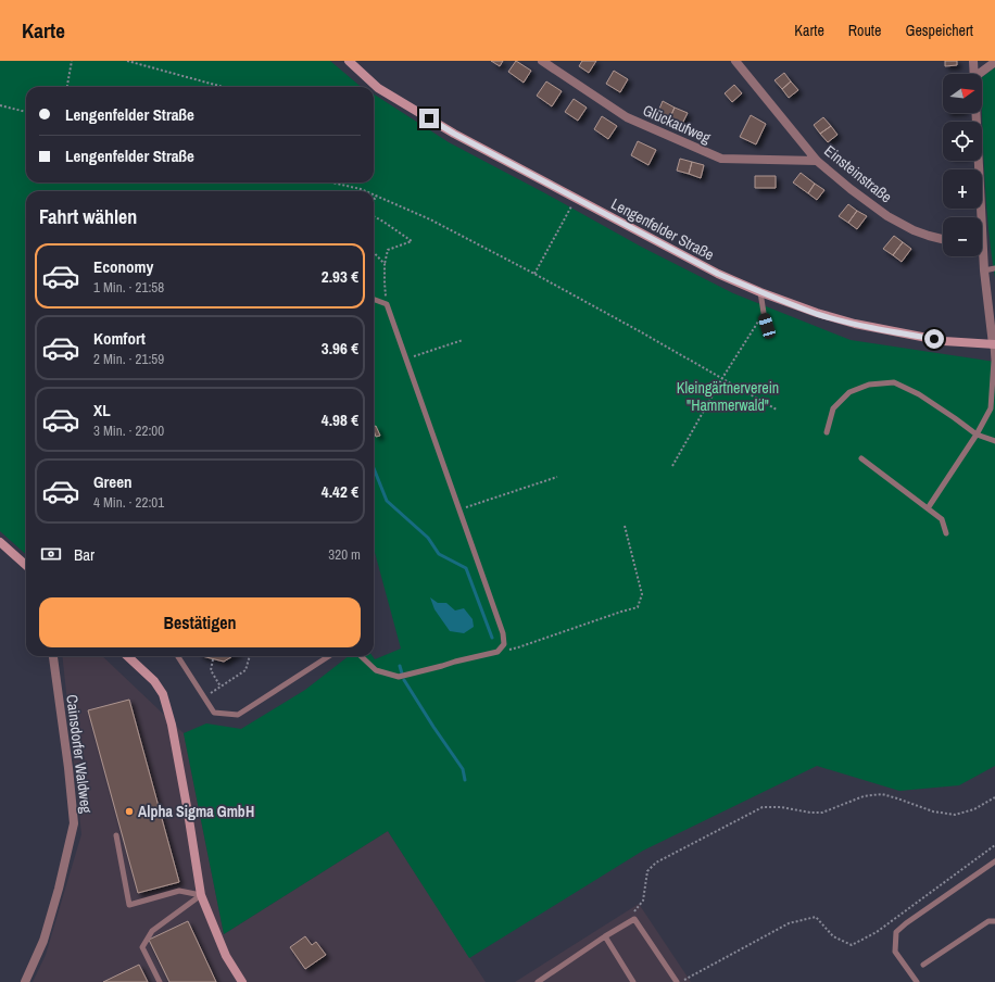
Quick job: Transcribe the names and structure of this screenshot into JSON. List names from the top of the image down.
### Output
{
  "streets": {
    "main road": ["Lengenfelder Straße"],
    "street": ["Glückaufweg", "Einsteinstraße", "Cainsdorfer Waldweg"]
  },
  "crossings": [
    ["Glückaufweg", "Einsteinstraße"]
  ],
  "parks": ["Kleingärtnerverein \"Hammerwald\""],
  "places": ["Alpha Sigma GmbH"],
  "north": "right",
  "page": {
    "header": "Karte",
    "nav": ["Karte", "Route", "Gespeichert"],
    "map_buttons": ["+", "−"],
    "banner": ["Lengenfelder Straße", "Lengenfelder Straße"],
    "heading": "Fahrt wählen",
    "list": [
      {
        "name": "Economy",
        "note": "1 Min. · 21:58",
        "value": "2.93 €"
      },
      {
        "name": "Komfort",
        "note": "2 Min. · 21:59",
        "value": "3.96 €"
      },
      {
        "name": "XL",
        "note": "3 Min. · 22:00",
        "value": "4.98 €"
      },
      {
        "name": "Green",
        "note": "4 Min. · 22:01",
        "value": "4.42 €"
      }
    ],
    "pay": ["Bar", "320 m"],
    "buttons": "Bestätigen"
  }
}
